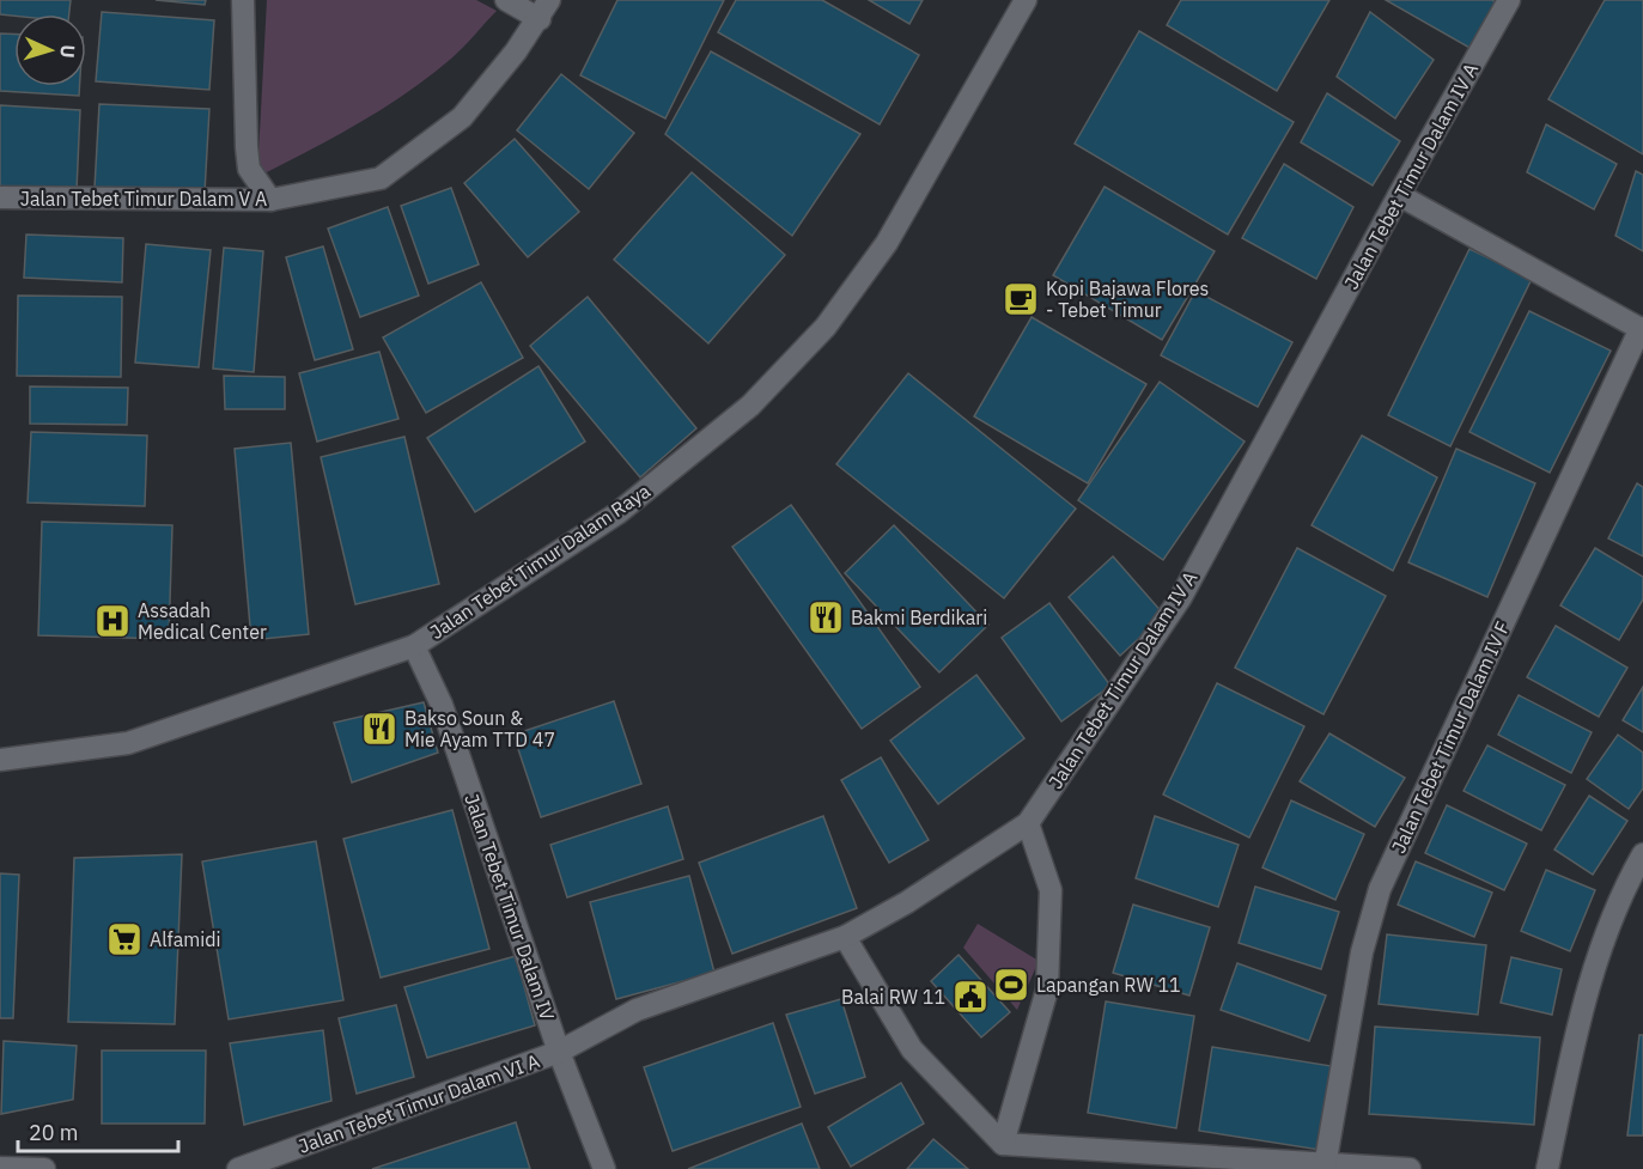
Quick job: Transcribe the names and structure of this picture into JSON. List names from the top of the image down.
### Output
{
  "streets": {
    "street": [
      "Jalan Tebet Timur Dalam IV A",
      "Jalan Tebet Timur Dalam V A",
      "Jalan Tebet Timur Dalam Raya",
      "Jalan Tebet Timur Dalam IV F",
      "Jalan Tebet Timur Dalam IV",
      "Jalan Tebet Timur Dalam VI A"
    ]
  },
  "crossings": [
    ["Jalan Tebet Timur Dalam IV A", "Jalan Tebet Timur Dalam IV"],
    ["Jalan Tebet Timur Dalam IV A", "Jalan Tebet Timur Dalam VI A"],
    ["Jalan Tebet Timur Dalam Raya", "Jalan Tebet Timur Dalam IV"],
    ["Jalan Tebet Timur Dalam IV", "Jalan Tebet Timur Dalam VI A"]
  ],
  "places": {
    "cafe": ["Kopi Bajawa Flores - Tebet Timur"],
    "restaurant": ["Bakmi Berdikari", "Bakso Soun & Mie Ayam TTD 47"],
    "hospital": ["Assadah Medical Center"],
    "supermarket": ["Alfamidi"],
    "sports": ["Lapangan RW 11"],
    "public building": ["Balai RW 11"]
  },
  "scale_bar": "20 m",
  "north": "right"
}
